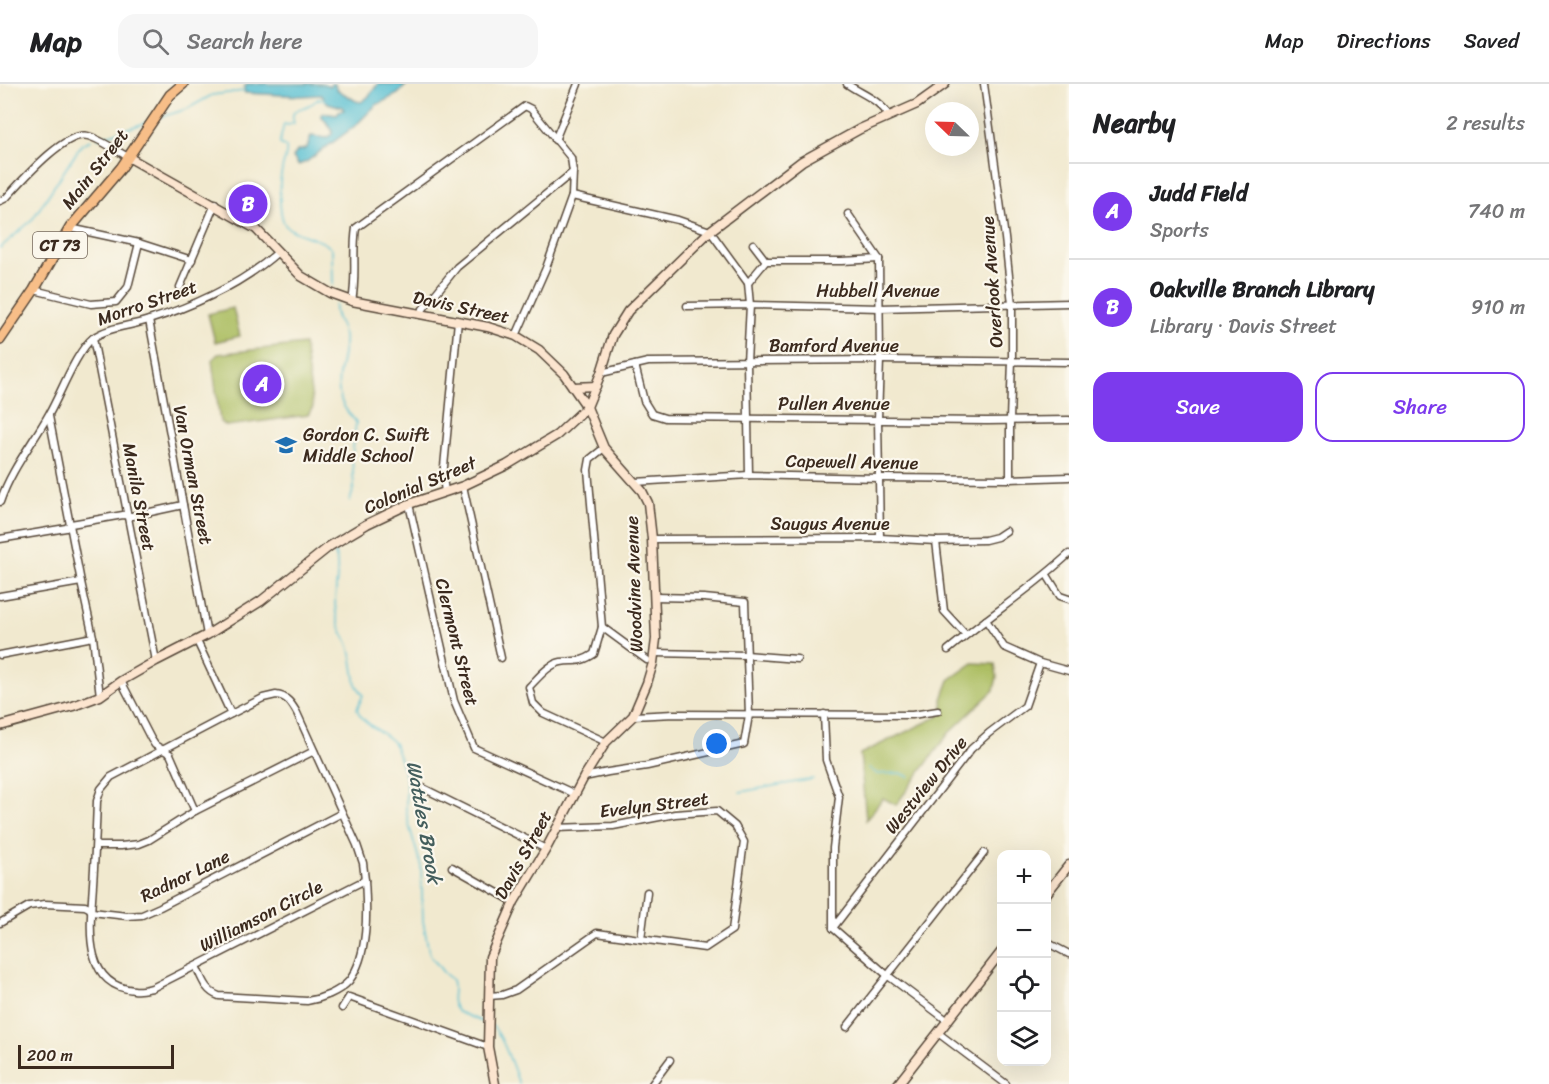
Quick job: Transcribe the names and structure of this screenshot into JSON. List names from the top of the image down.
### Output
{
  "streets": {
    "main road": [
      "Main Street",
      "CT 73",
      "Davis Street",
      "Colonial Street",
      "Woodvine Avenue"
    ],
    "street": [
      "Overlook Avenue",
      "Hubbell Avenue",
      "Morro Street",
      "Bamford Avenue",
      "Pullen Avenue",
      "Capewell Avenue",
      "Van Orman Street",
      "Manila Street",
      "Saugus Avenue",
      "Clermont Street",
      "Westview Drive",
      "Evelyn Street",
      "Radnor Lane",
      "Williamson Circle"
    ]
  },
  "crossings": [
    ["Main Street", "Davis Street"],
    ["Overlook Avenue", "Hubbell Avenue"],
    ["Overlook Avenue", "Bamford Avenue"],
    ["Overlook Avenue", "Pullen Avenue"],
    ["Overlook Avenue", "Capewell Avenue"],
    ["Morro Street", "Davis Street"],
    ["Morro Street", "Van Orman Street"],
    ["Morro Street", "Manila Street"],
    ["Davis Street", "Colonial Street"],
    ["Davis Street", "Woodvine Avenue"],
    ["Davis Street", "Clermont Street"],
    ["Davis Street", "Evelyn Street"],
    ["Bamford Avenue", "Pullen Avenue"],
    ["Bamford Avenue", "Colonial Street"],
    ["Capewell Avenue", "Woodvine Avenue"],
    ["Van Orman Street", "Colonial Street"],
    ["Colonial Street", "Manila Street"],
    ["Colonial Street", "Clermont Street"],
    ["Saugus Avenue", "Woodvine Avenue"],
    ["Radnor Lane", "Williamson Circle"]
  ],
  "water": ["Wattles Brook"],
  "places": {
    "school or university": ["Gordon C. Swift Middle School"]
  },
  "scale_bar": "200 m",
  "north": "top left",
  "page": {
    "header": "Map",
    "search": "Search here",
    "nav": ["Map", "Directions", "Saved"],
    "heading": ["Nearby", "2 results"],
    "list": [
      {
        "mark": "A",
        "name": "Judd Field",
        "note": "Sports",
        "value": "740 m"
      },
      {
        "mark": "B",
        "name": "Oakville Branch Library",
        "note": "Library · Davis Street",
        "value": "910 m"
      }
    ],
    "pins": ["B", "A"],
    "buttons": ["Save", "Share"],
    "map_buttons": ["+", "−"],
    "scale": "200 m"
  }
}
